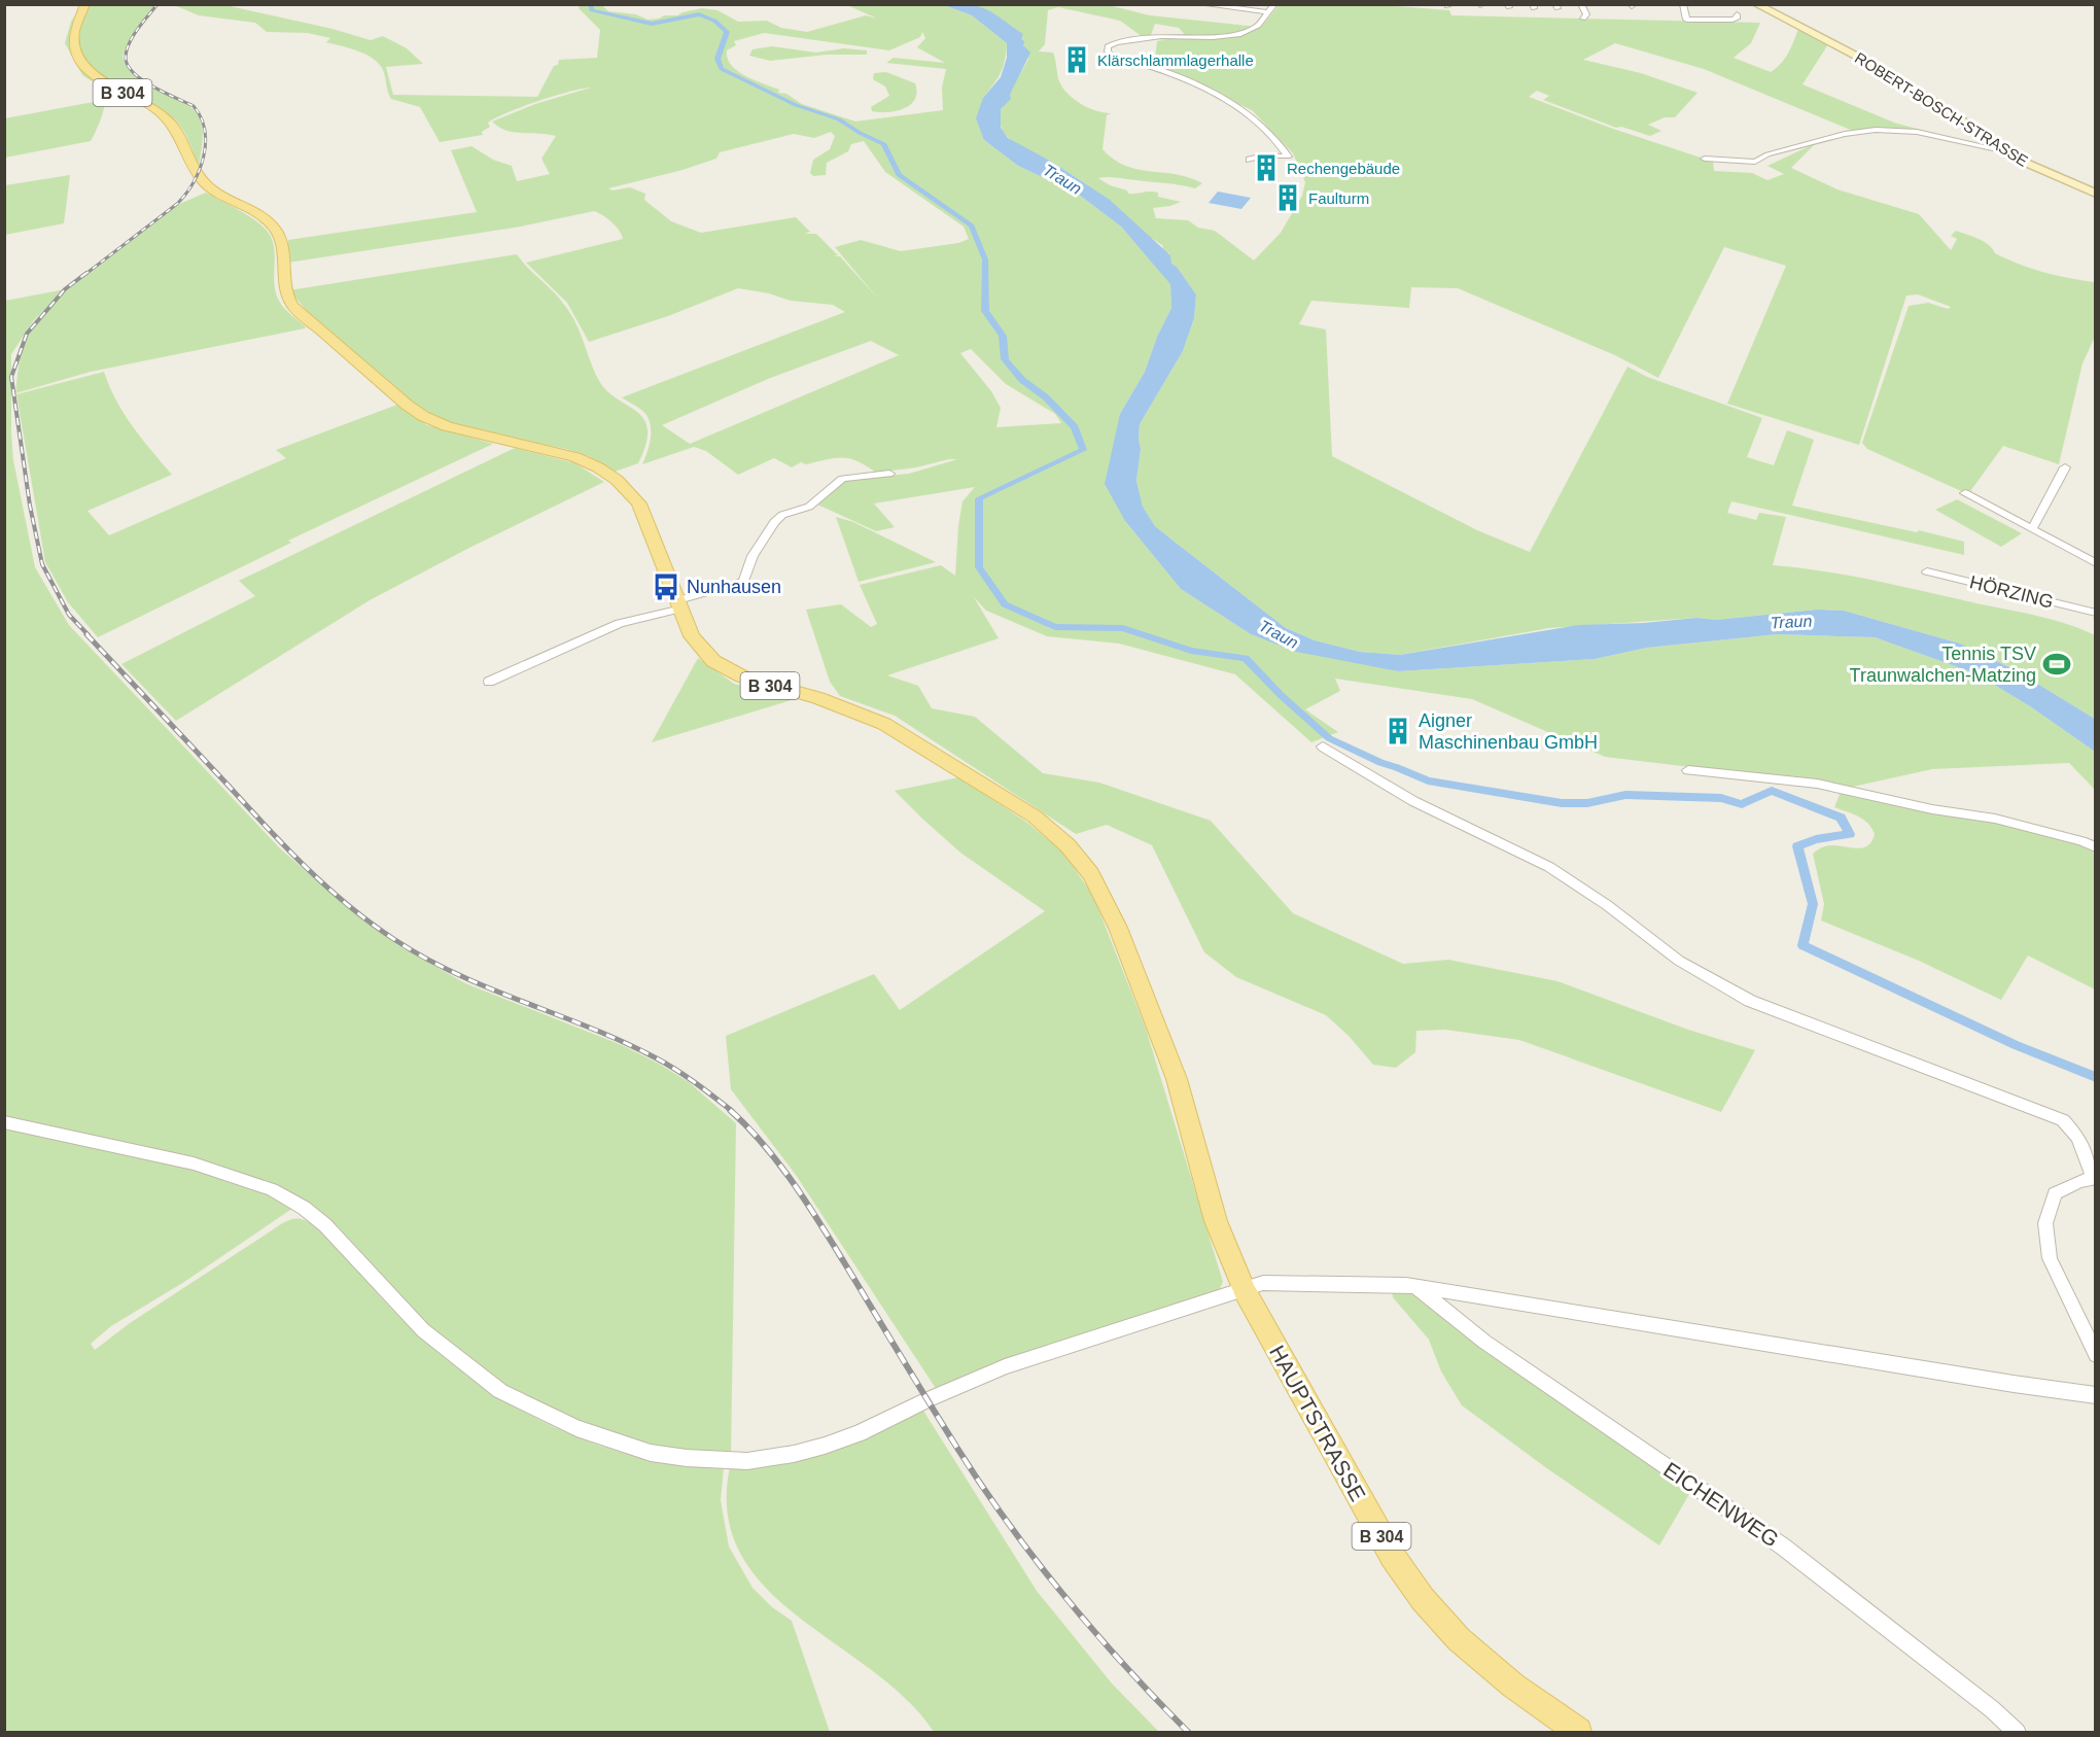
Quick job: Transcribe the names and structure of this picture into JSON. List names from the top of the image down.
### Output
{
  "streets": {
    "main road": ["B 304", "ROBERT-BOSCH-STRASSE", "HAUPTSTRASSE"],
    "street": ["HÖRZING", "EICHENWEG"]
  },
  "crossings": [
    ["B 304", "HAUPTSTRASSE"]
  ],
  "water": ["Traun"],
  "places": {
    "building": [
      "Klärschlammlagerhalle",
      "Rechengebäude",
      "Faulturm",
      "Aigner Maschinenbau GmbH"
    ],
    "bus stop": ["Nunhausen"],
    "sports": ["Tennis TSV Traunwalchen-Matzing"]
  }
}
